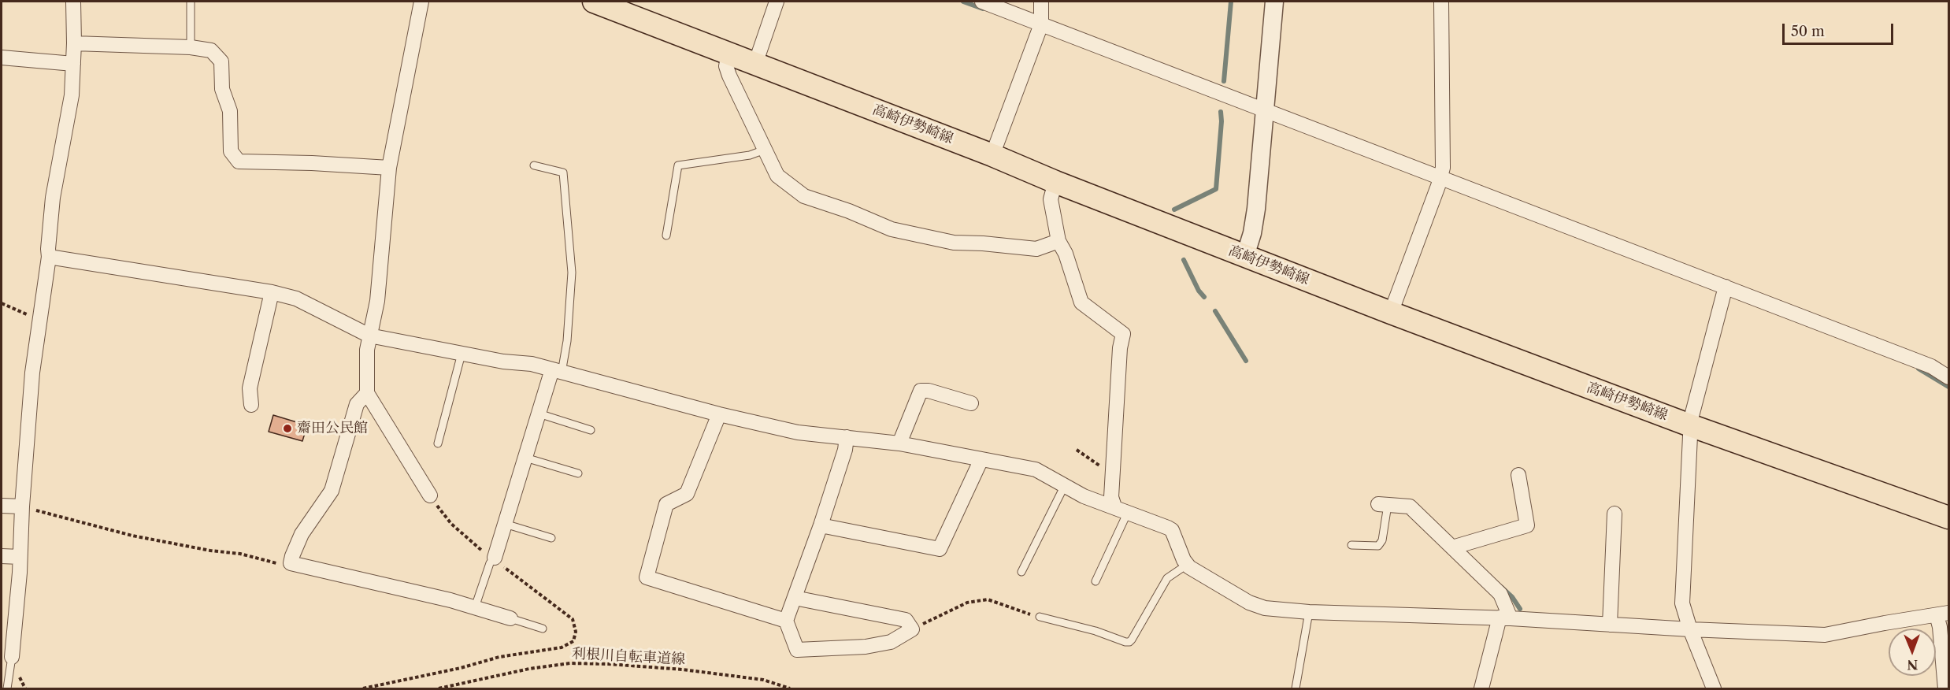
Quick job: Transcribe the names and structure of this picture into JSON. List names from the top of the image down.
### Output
{
  "streets": {
    "main road": ["高崎伊勢崎線"],
    "path": ["利根川自転車道線"]
  },
  "places": ["齋田公民館"],
  "scale_bar": "50 m",
  "north": "bottom"
}
